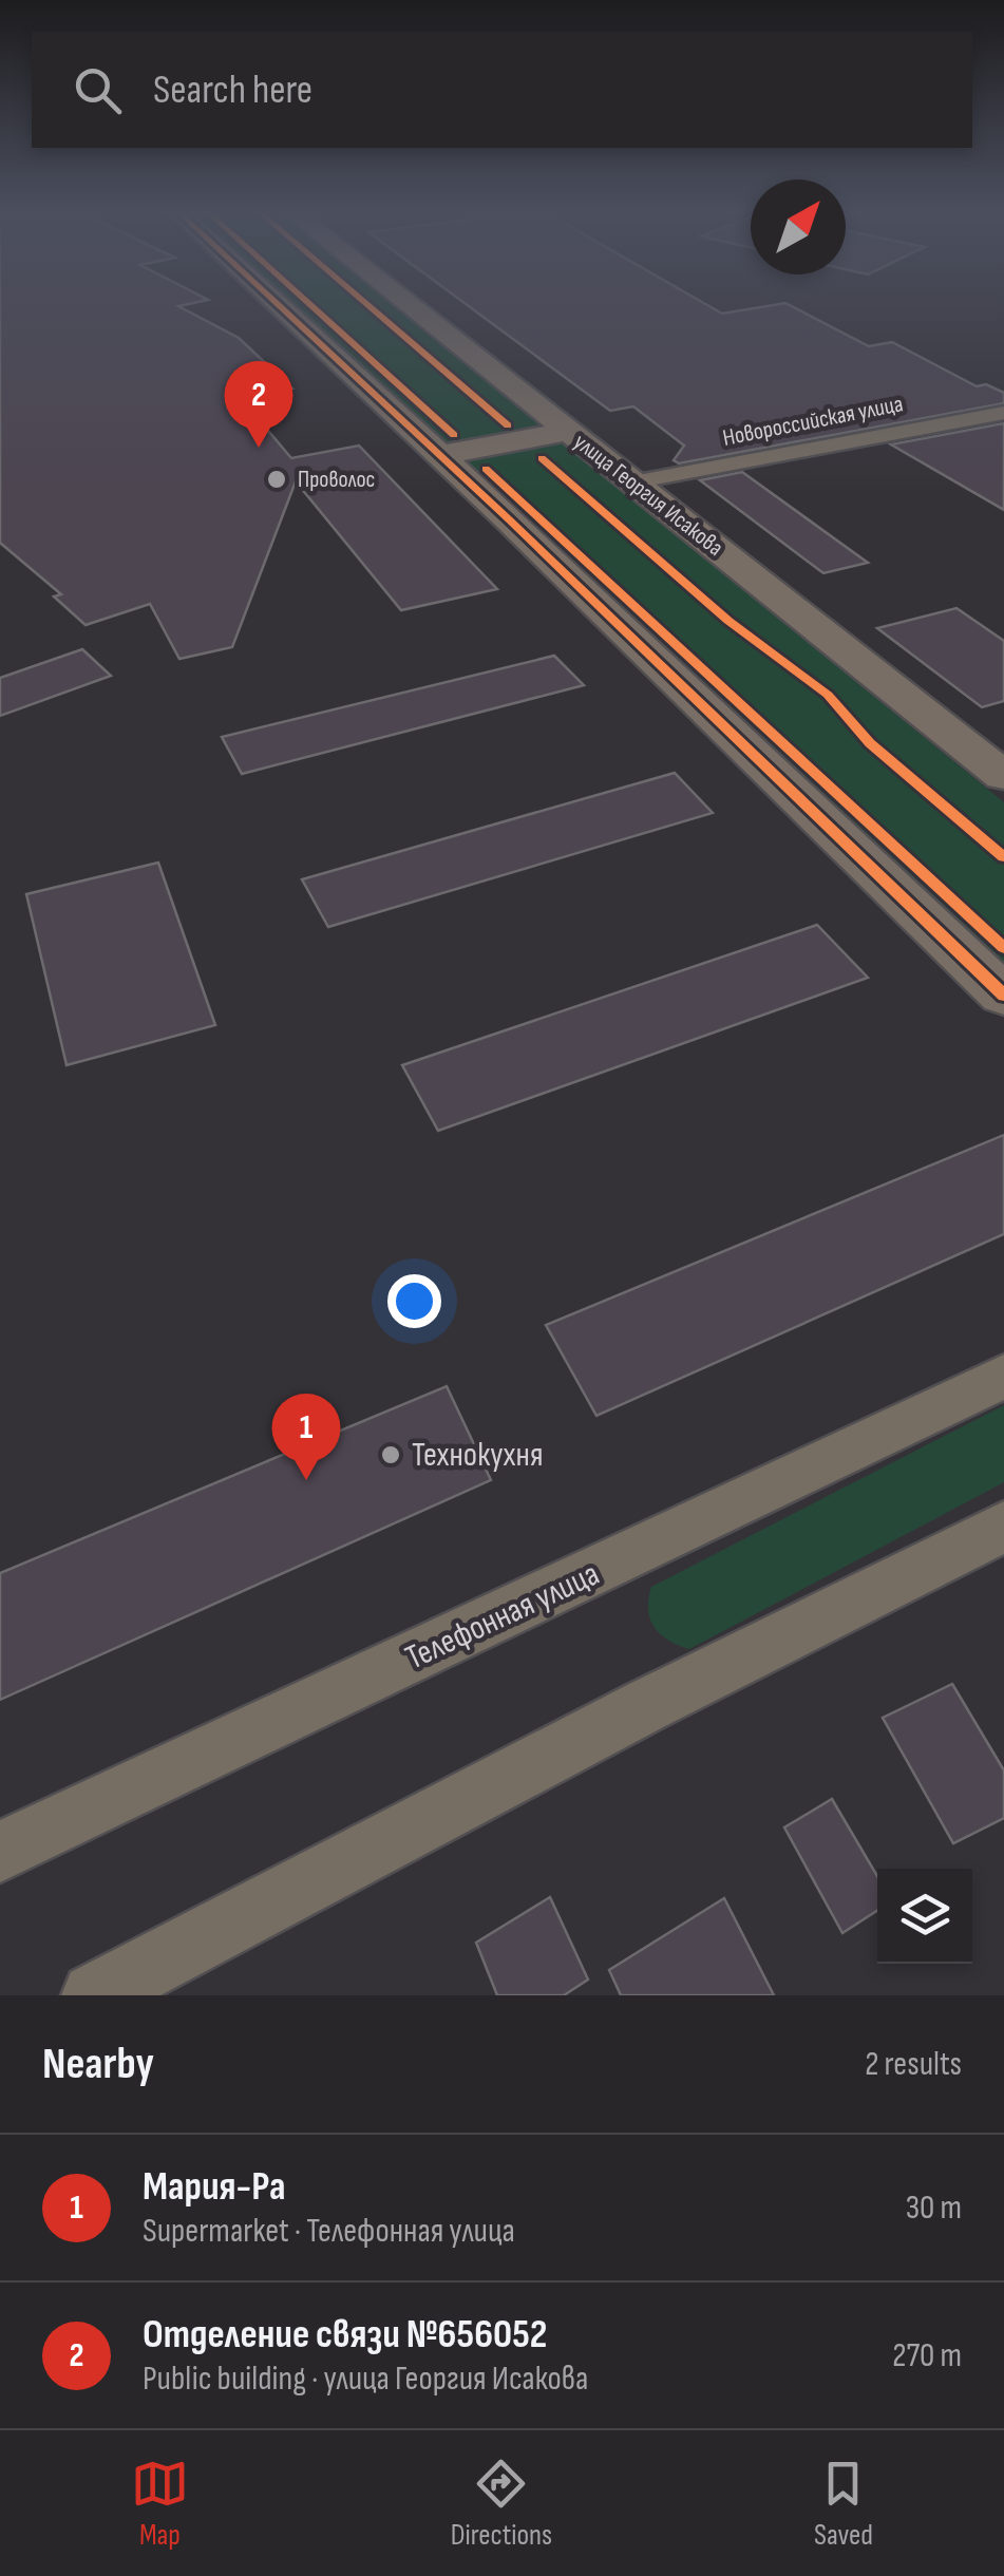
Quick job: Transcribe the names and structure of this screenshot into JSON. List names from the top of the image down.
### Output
{
  "streets": {
    "street": ["Новороссийская улица", "улица Георгия Исакова", "Телефонная улица"]
  },
  "crossings": [
    ["Новороссийская улица", "улица Георгия Исакова"]
  ],
  "places": ["Проволос", "Технокухня"],
  "north": "top right",
  "page": {
    "search": "Search here",
    "pins": ["2", "1"],
    "heading": ["Nearby", "2 results"],
    "list": [
      {
        "mark": "1",
        "name": "Мария-Ра",
        "note": "Supermarket · Телефонная улица",
        "value": "30 m"
      },
      {
        "mark": "2",
        "name": "Отделение связи №656052",
        "note": "Public building · улица Георгия Исакова",
        "value": "270 m"
      }
    ],
    "nav": ["Map", "Directions", "Saved"]
  }
}
